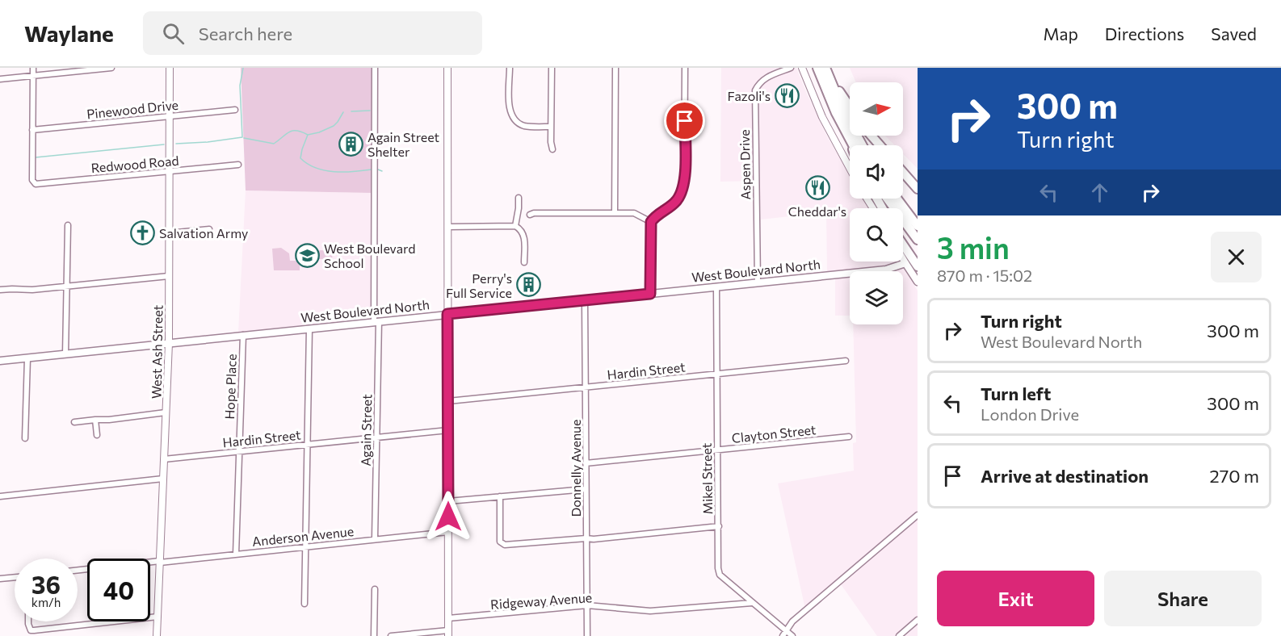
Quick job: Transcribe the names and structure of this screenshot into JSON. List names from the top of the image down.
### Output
{
  "streets": {
    "main road": ["West Boulevard North"],
    "street": [
      "Pinewood Drive",
      "Redwood Road",
      "Aspen Drive",
      "West Ash Street",
      "Hardin Street",
      "Hope Place",
      "Again Street",
      "Clayton Street",
      "Donnelly Avenue",
      "Mikel Street",
      "Anderson Avenue",
      "Ridgeway Avenue"
    ]
  },
  "crossings": [
    ["Pinewood Drive", "Redwood Road"],
    ["Pinewood Drive", "West Ash Street"],
    ["Redwood Road", "West Ash Street"],
    ["Aspen Drive", "West Boulevard North"],
    ["West Boulevard North", "West Ash Street"],
    ["West Boulevard North", "Hope Place"],
    ["West Boulevard North", "Again Street"],
    ["West Boulevard North", "Donnelly Avenue"],
    ["West Boulevard North", "Mikel Street"],
    ["West Ash Street", "Hardin Street"],
    ["West Ash Street", "Anderson Avenue"],
    ["Hardin Street", "Hope Place"],
    ["Hardin Street", "Again Street"],
    ["Hardin Street", "Donnelly Avenue"],
    ["Hardin Street", "Mikel Street"],
    ["Hope Place", "Anderson Avenue"],
    ["Again Street", "Anderson Avenue"],
    ["Clayton Street", "Donnelly Avenue"],
    ["Clayton Street", "Mikel Street"],
    ["Donnelly Avenue", "Ridgeway Avenue"],
    ["Mikel Street", "Ridgeway Avenue"]
  ],
  "places": {
    "restaurant": ["Fazoli's", "Cheddar's"],
    "building": ["Again Street Shelter", "Perry's Full Service"],
    "church": ["Salvation Army"],
    "school or university": ["West Boulevard School"]
  },
  "north": "right",
  "page": {
    "header": "Waylane",
    "search": "Search here",
    "nav": ["Map", "Directions", "Saved"],
    "turn": ["300 m", "Turn right"],
    "heading": ["3 min", "870 m · 15:02"],
    "list": [
      {
        "name": "Turn right",
        "note": "West Boulevard North",
        "value": "300 m"
      },
      {
        "name": "Turn left",
        "note": "London Drive",
        "value": "300 m"
      },
      {
        "name": "Arrive at destination",
        "value": "270 m"
      }
    ],
    "speed": "36 km/h",
    "limit": "40",
    "buttons": ["Exit", "Share"]
  }
}
